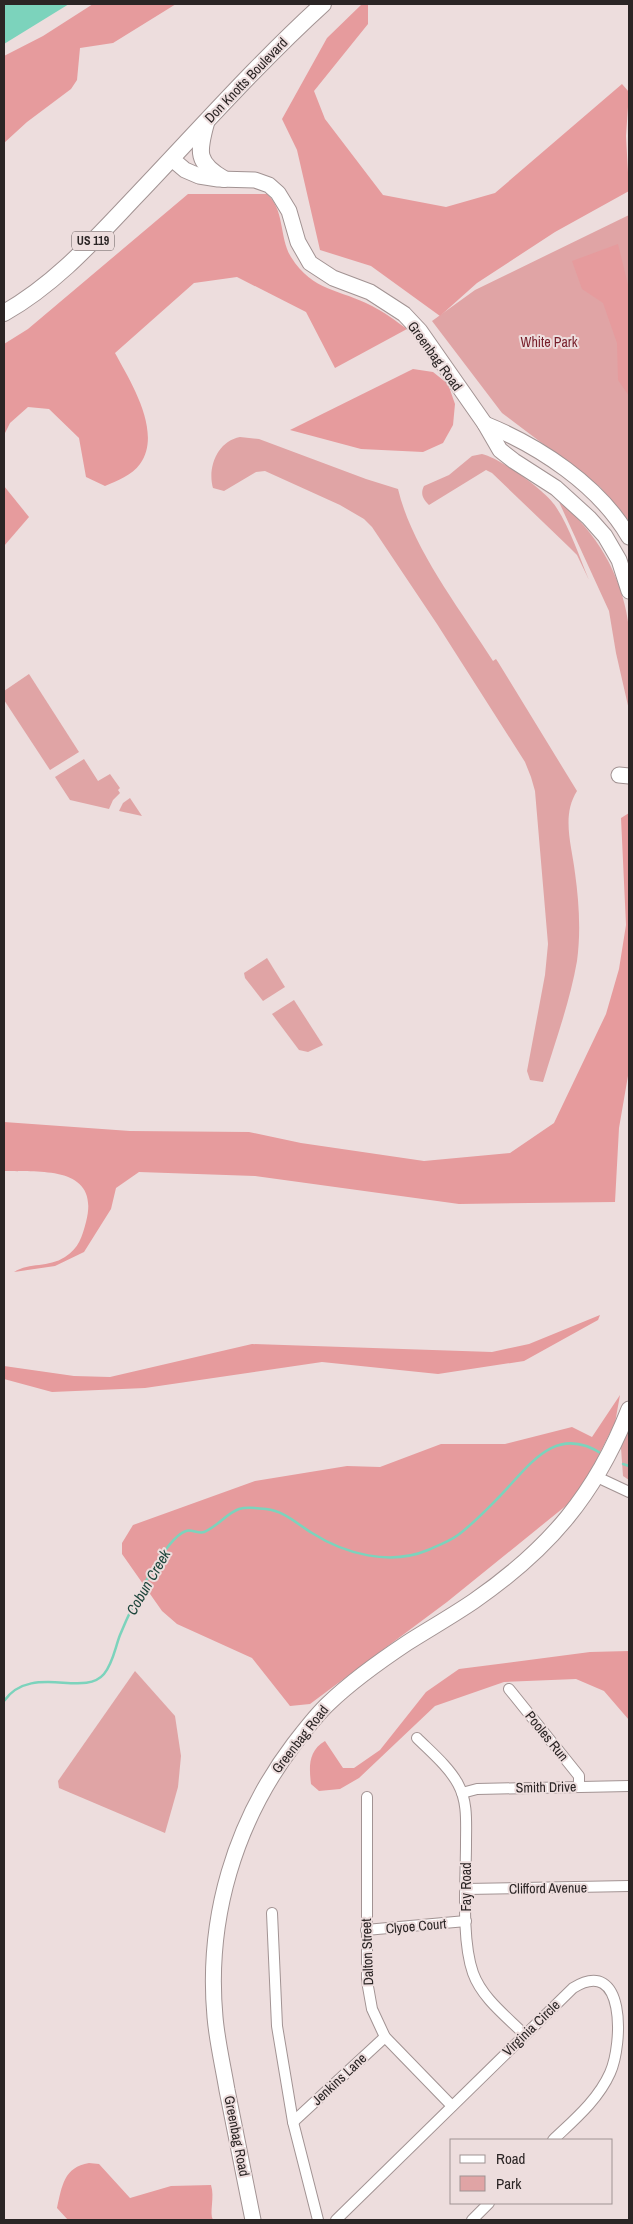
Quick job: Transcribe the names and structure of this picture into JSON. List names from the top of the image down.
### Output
{
  "streets": {
    "main road": ["Don Knotts Boulevard", "US 119", "Greenbag Road"],
    "street": [
      "Pooles Run",
      "Smith Drive",
      "Fay Road",
      "Clifford Avenue",
      "Clyoe Court",
      "Dalton Street",
      "Virginia Circle",
      "Jenkins Lane"
    ]
  },
  "crossings": [
    ["Don Knotts Boulevard", "US 119"],
    ["Don Knotts Boulevard", "Greenbag Road"],
    ["US 119", "Greenbag Road"],
    ["Pooles Run", "Smith Drive"],
    ["Smith Drive", "Fay Road"],
    ["Fay Road", "Clifford Avenue"],
    ["Fay Road", "Clyoe Court"],
    ["Fay Road", "Virginia Circle"],
    ["Clyoe Court", "Dalton Street"],
    ["Dalton Street", "Virginia Circle"],
    ["Dalton Street", "Jenkins Lane"]
  ],
  "water": ["Cobun Creek"],
  "parks": ["White Park"],
  "legend": ["Road", "Park"]
}
